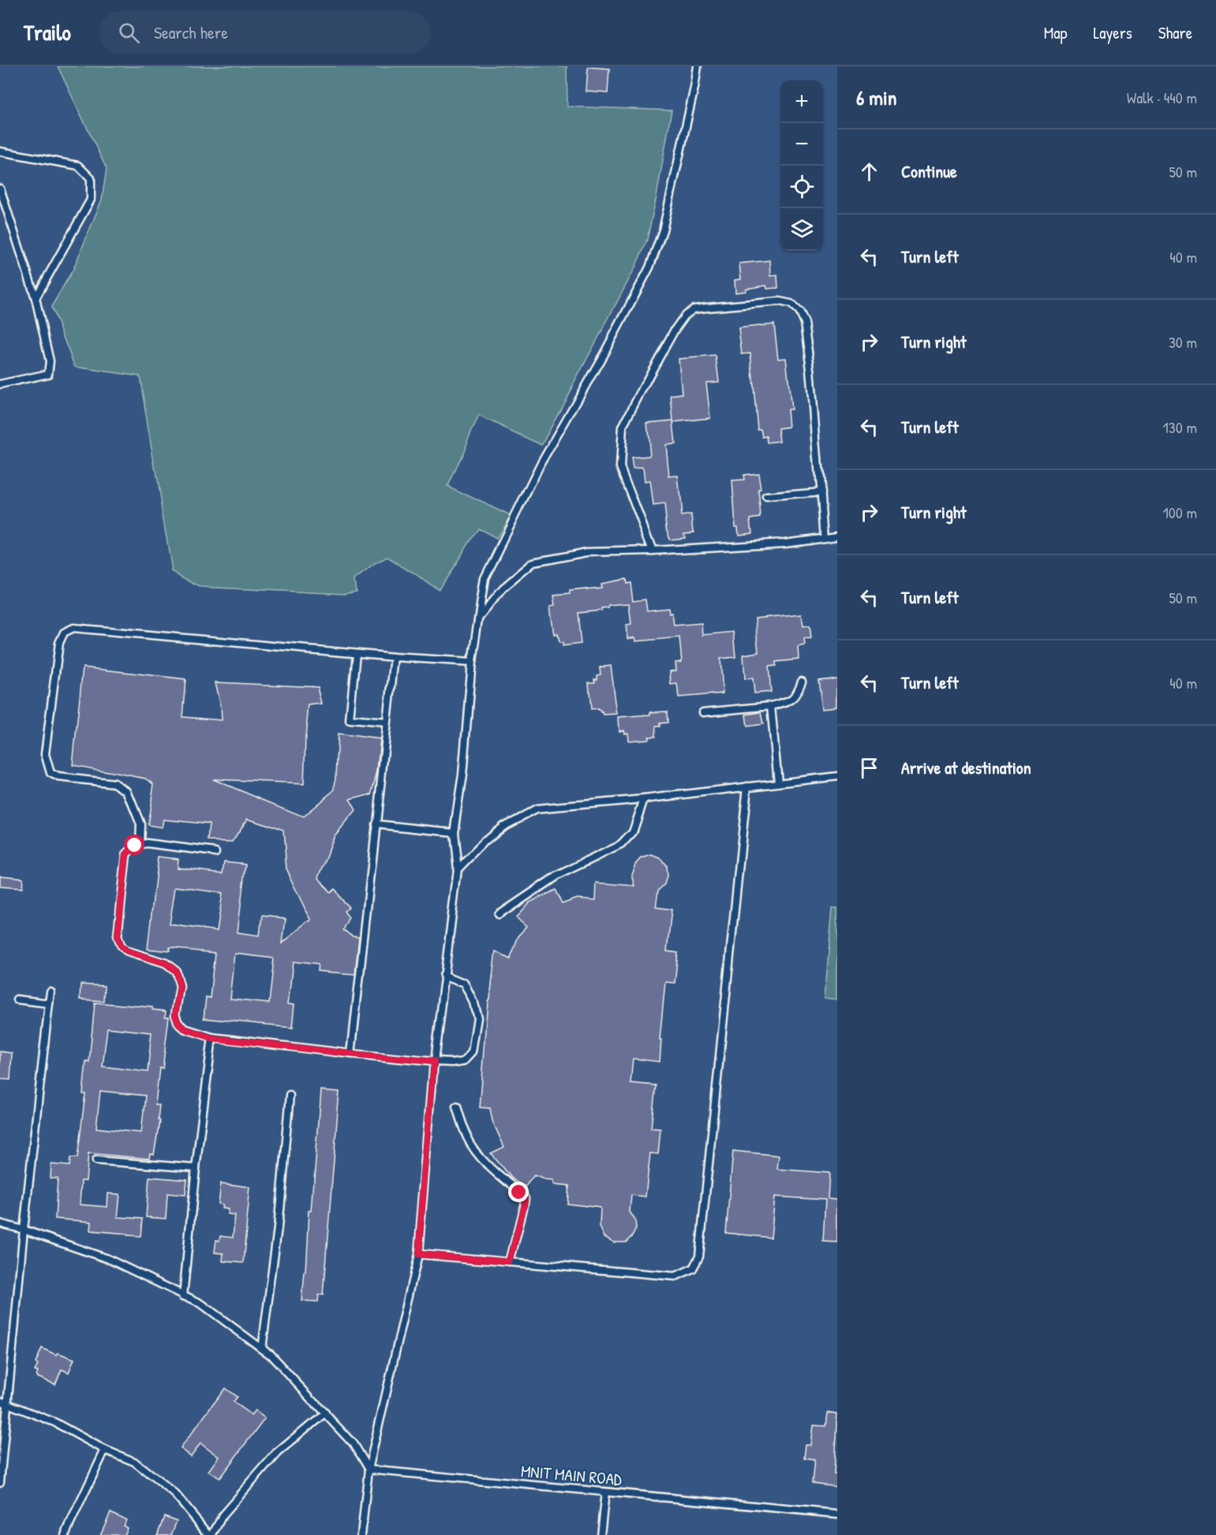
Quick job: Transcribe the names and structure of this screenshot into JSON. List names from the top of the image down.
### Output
{
  "streets": {
    "lane": ["MNIT MAIN ROAD"]
  },
  "page": {
    "header": "Trailo",
    "search": "Search here",
    "nav": ["Map", "Layers", "Share"],
    "heading": ["6 min", "Walk · 440 m"],
    "map_buttons": ["+", "−"],
    "list": [
      ["Continue", "50 m"],
      ["Turn left", "40 m"],
      ["Turn right", "30 m"],
      ["Turn left", "130 m"],
      ["Turn right", "100 m"],
      ["Turn left", "50 m"],
      ["Turn left", "40 m"],
      "Arrive at destination"
    ]
  }
}
